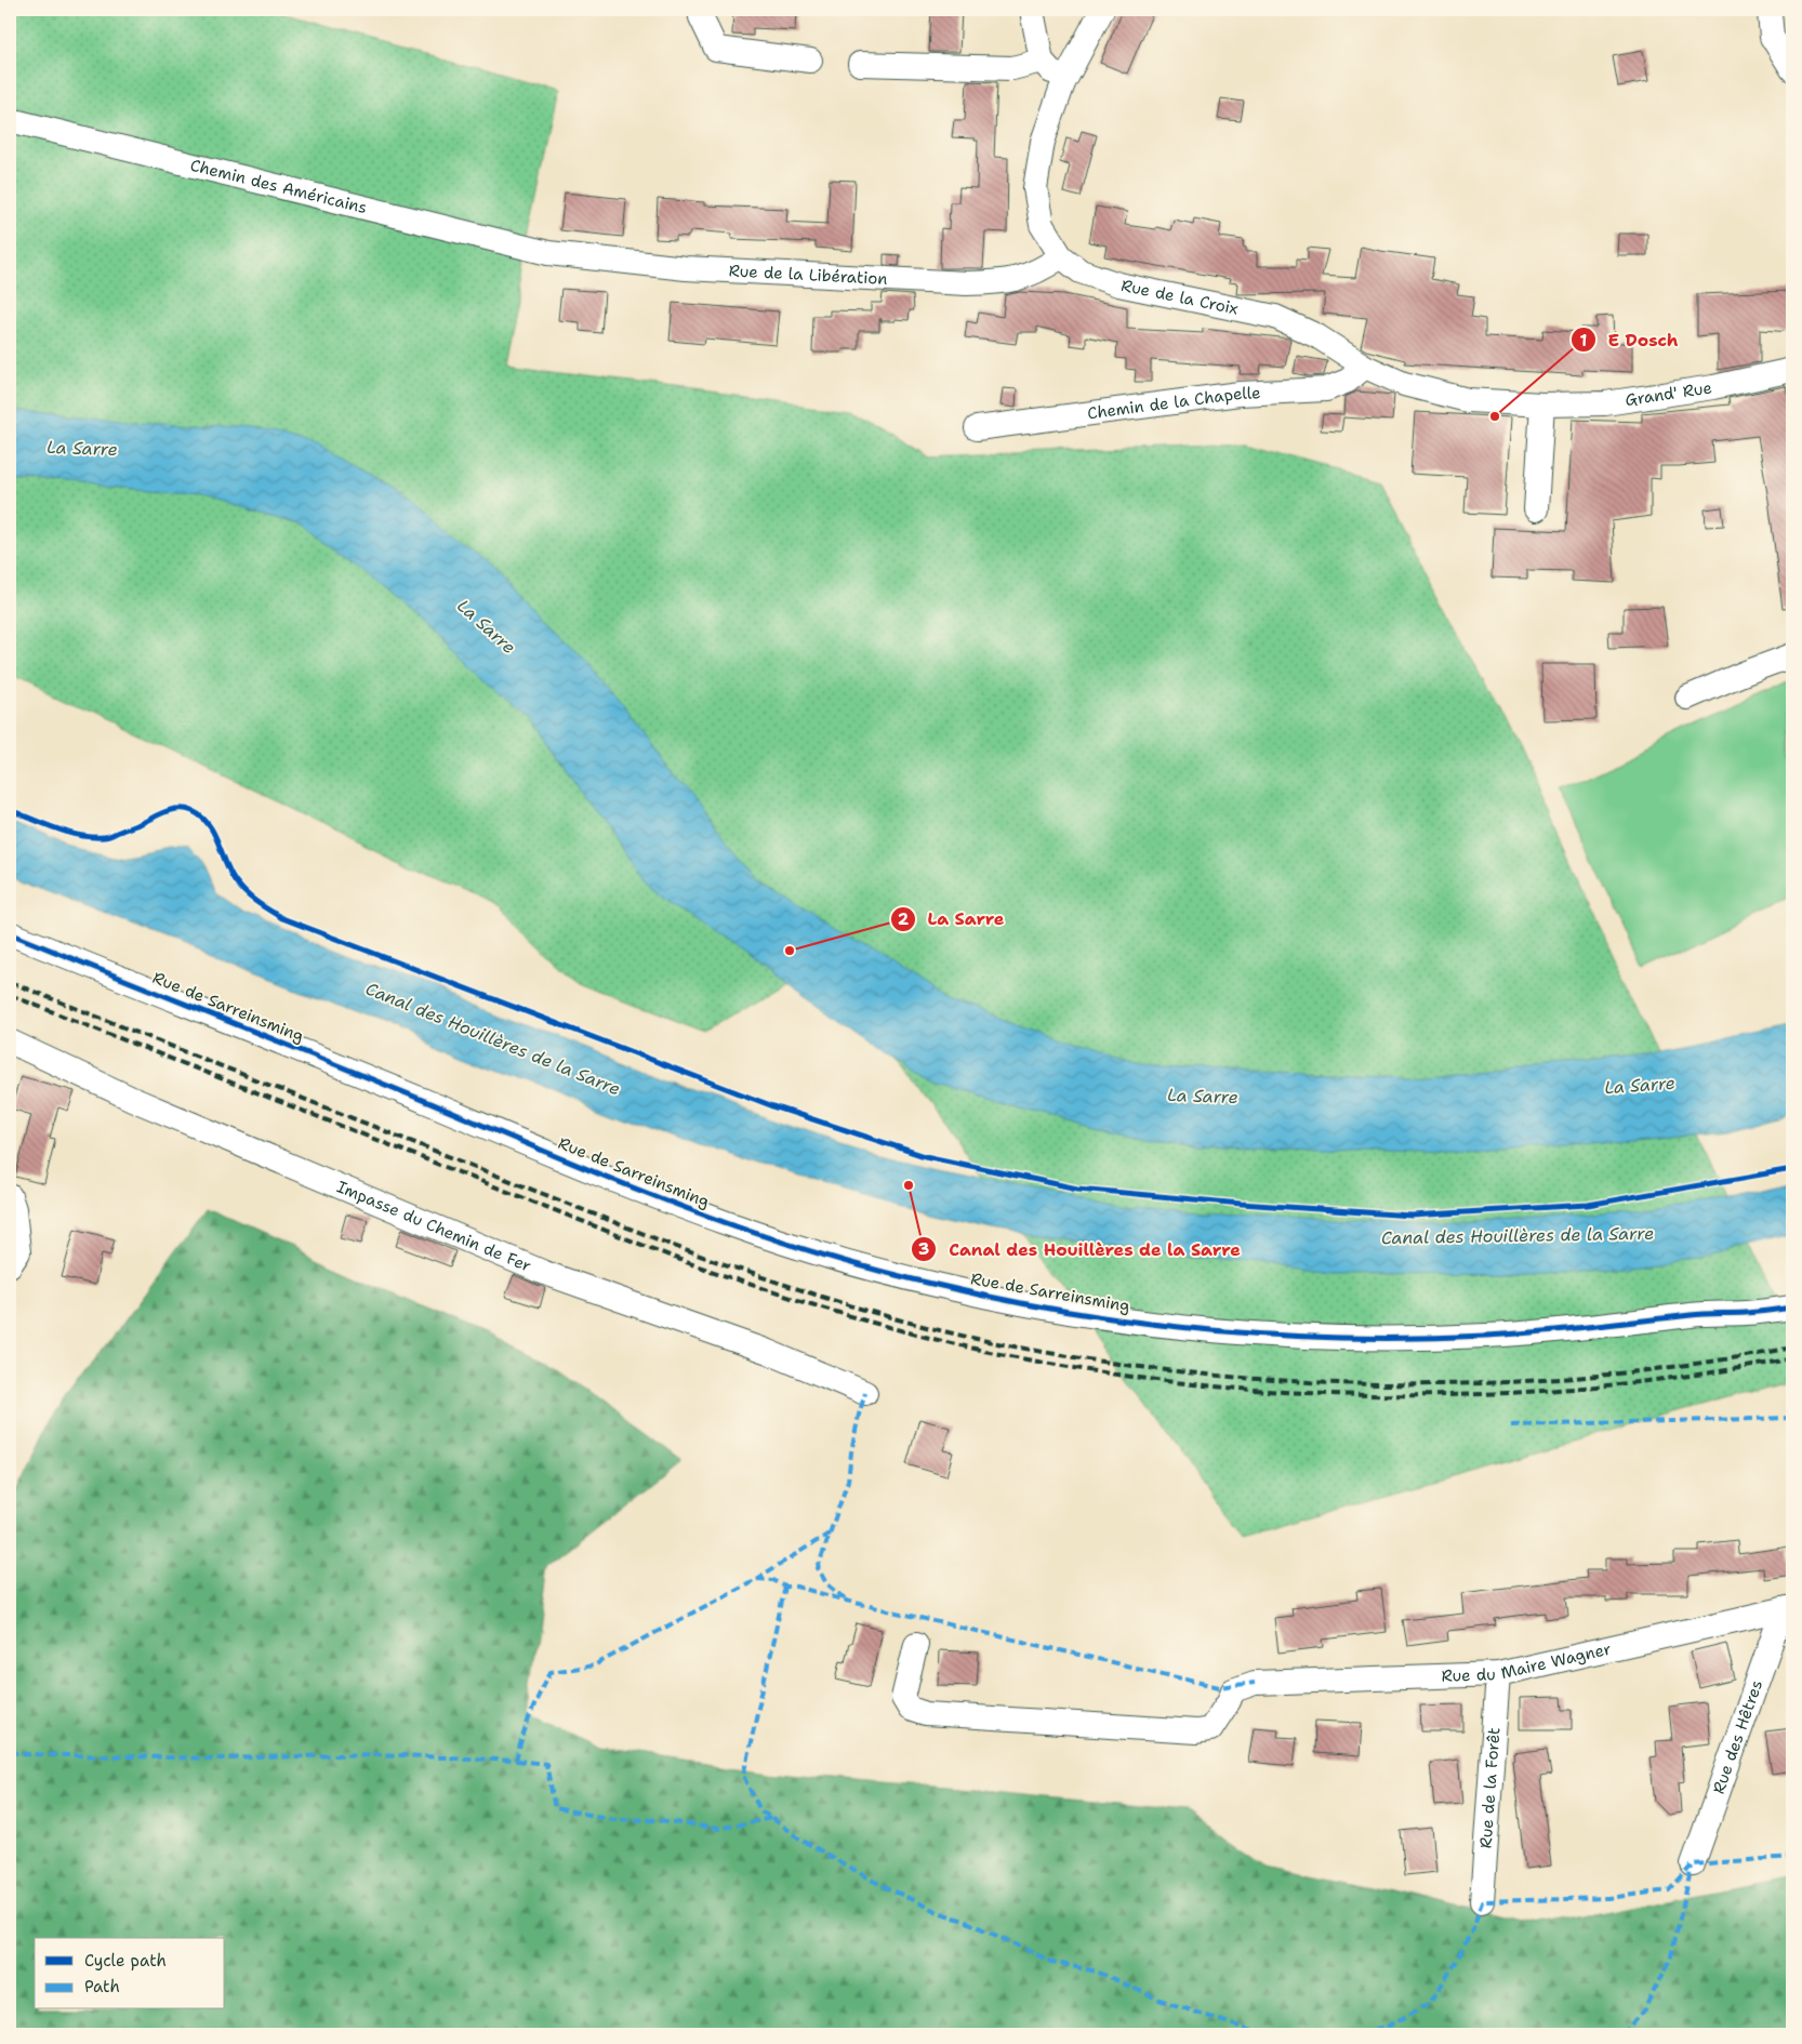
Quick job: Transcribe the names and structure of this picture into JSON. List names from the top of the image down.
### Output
{
  "streets": {
    "street": [
      "Chemin des Américains",
      "Rue de la Libération",
      "Rue de la Croix",
      "Grand' Rue",
      "Chemin de la Chapelle",
      "Rue de Sarreinsming",
      "Impasse du Chemin de Fer",
      "Rue du Maire Wagner",
      "Rue des Hêtres",
      "Rue de la Forêt"
    ]
  },
  "crossings": [
    ["Chemin des Américains", "Rue de la Libération"],
    ["Rue de la Libération", "Rue de la Croix"],
    ["Rue de la Croix", "Grand' Rue"],
    ["Rue de la Croix", "Chemin de la Chapelle"],
    ["Grand' Rue", "Chemin de la Chapelle"],
    ["Rue du Maire Wagner", "Rue des Hêtres"],
    ["Rue du Maire Wagner", "Rue de la Forêt"]
  ],
  "water": ["La Sarre", "Canal des Houillères de la Sarre"],
  "places": ["E Dosch", "La Sarre", "Canal des Houillères de la Sarre"],
  "legend": ["Cycle path", "Path"]
}
